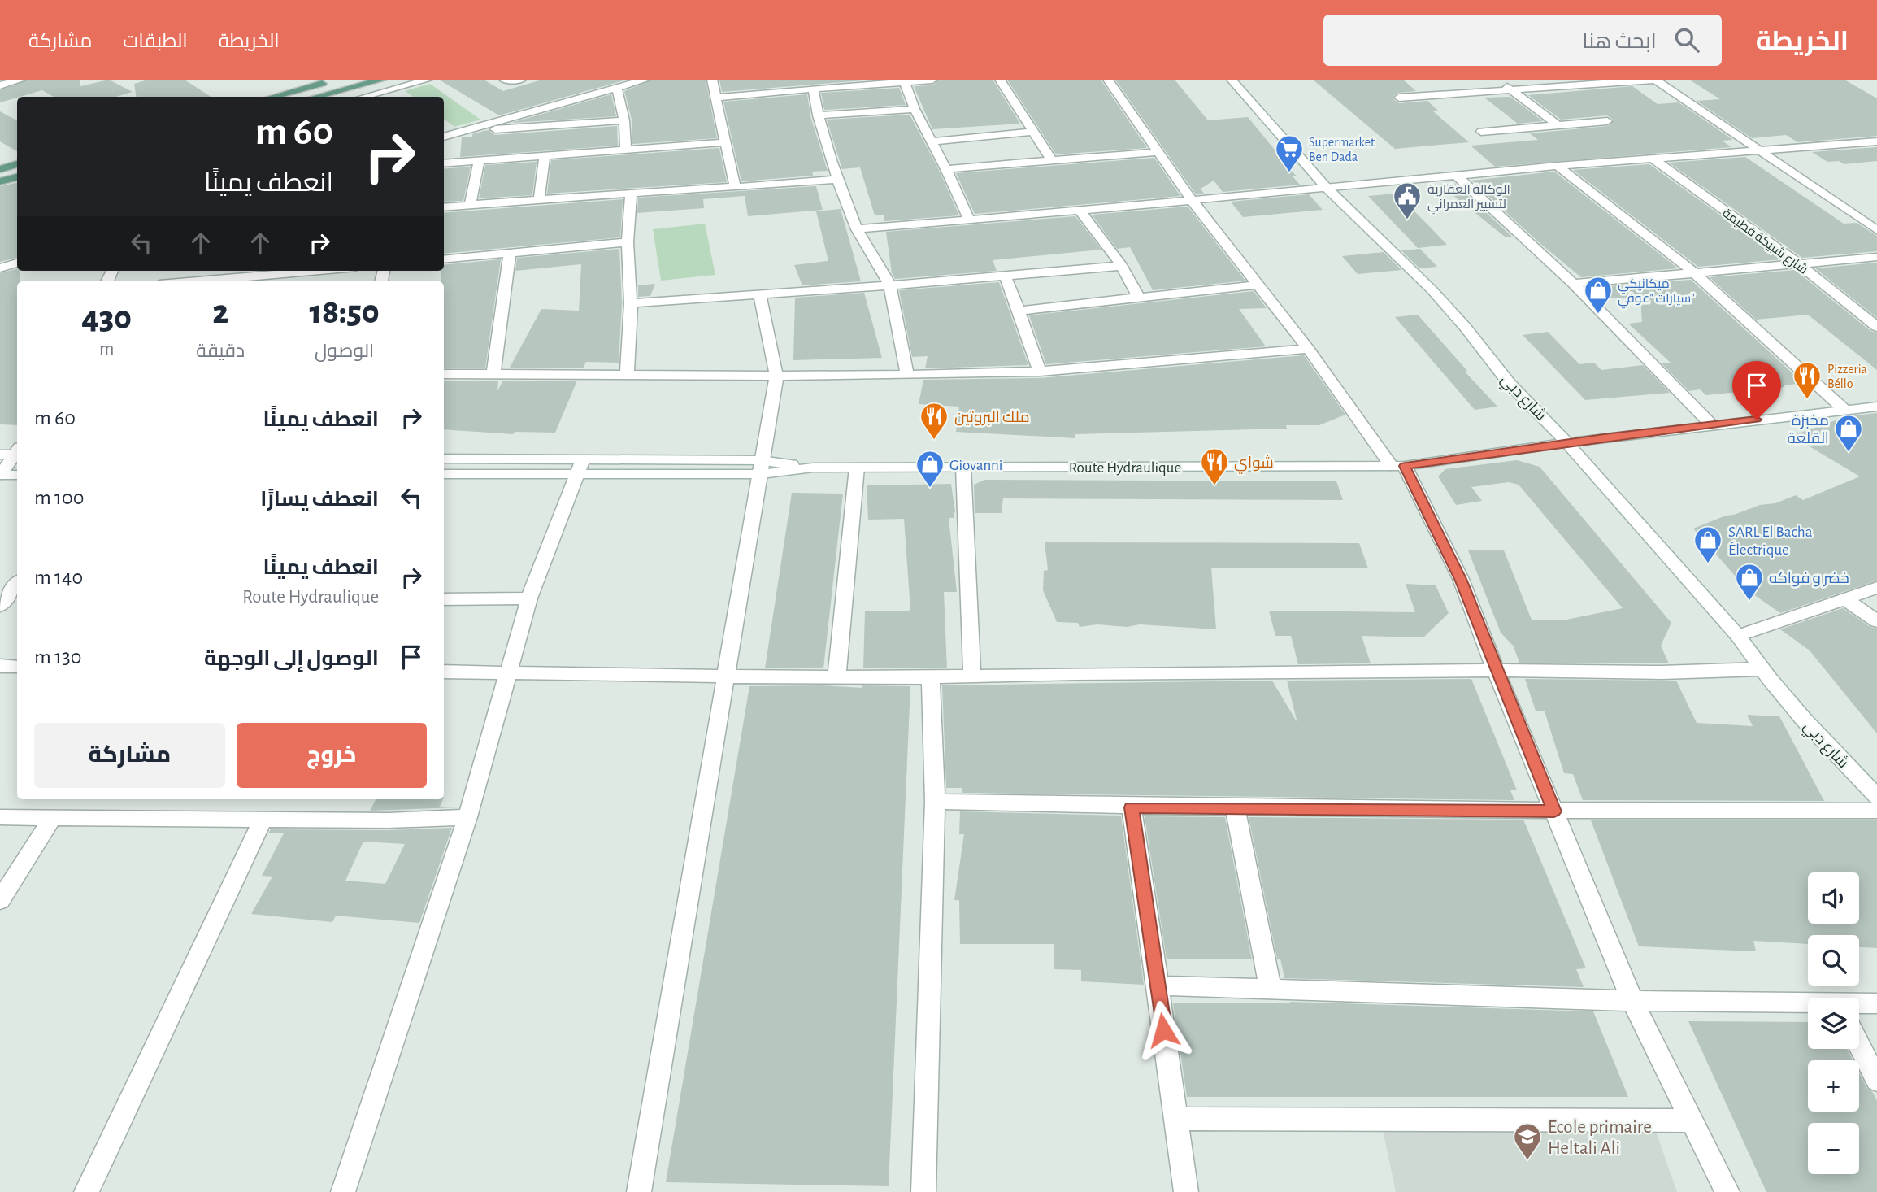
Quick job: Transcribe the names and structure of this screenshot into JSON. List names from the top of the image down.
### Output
{
  "streets": {
    "street": ["شارع شبيكة فطيمة", "شارع دبي", "Route Hydraulique"]
  },
  "crossings": [
    ["شارع دبي", "Route Hydraulique"]
  ],
  "places": {
    "supermarket": ["Supermarket Ben Dada"],
    "public building": ["الوكالة العقارية لتسيير العمراني"],
    "shop": [
      "ميكانيكي سيارات \"عوفي\"",
      "مخبزة القلعة",
      "Giovanni",
      "SARL El Bacha Électrique",
      "خضر و فواكه"
    ],
    "restaurant": ["Pizzeria Béllo", "ملك البروتين", "شواي"],
    "school or university": ["Ecole primaire Heltali Ali"]
  },
  "page": {
    "header": "الخريطة",
    "search": "ابحث هنا",
    "nav": ["الخريطة", "الطبقات", "مشاركة"],
    "turn": ["60 m", "انعطف يمينًا"],
    "eta": [
      "18:50",
      "الوصول",
      "2",
      "دقيقة",
      "430",
      "m"
    ],
    "list": [
      {
        "name": "انعطف يمينًا",
        "value": "60 m"
      },
      {
        "name": "انعطف يسارًا",
        "value": "100 m"
      },
      {
        "name": "انعطف يمينًا",
        "note": "Route Hydraulique",
        "value": "140 m"
      },
      {
        "name": "الوصول إلى الوجهة",
        "value": "130 m"
      }
    ],
    "buttons": ["خروج", "مشاركة"],
    "map_buttons": ["+", "−"]
  }
}
